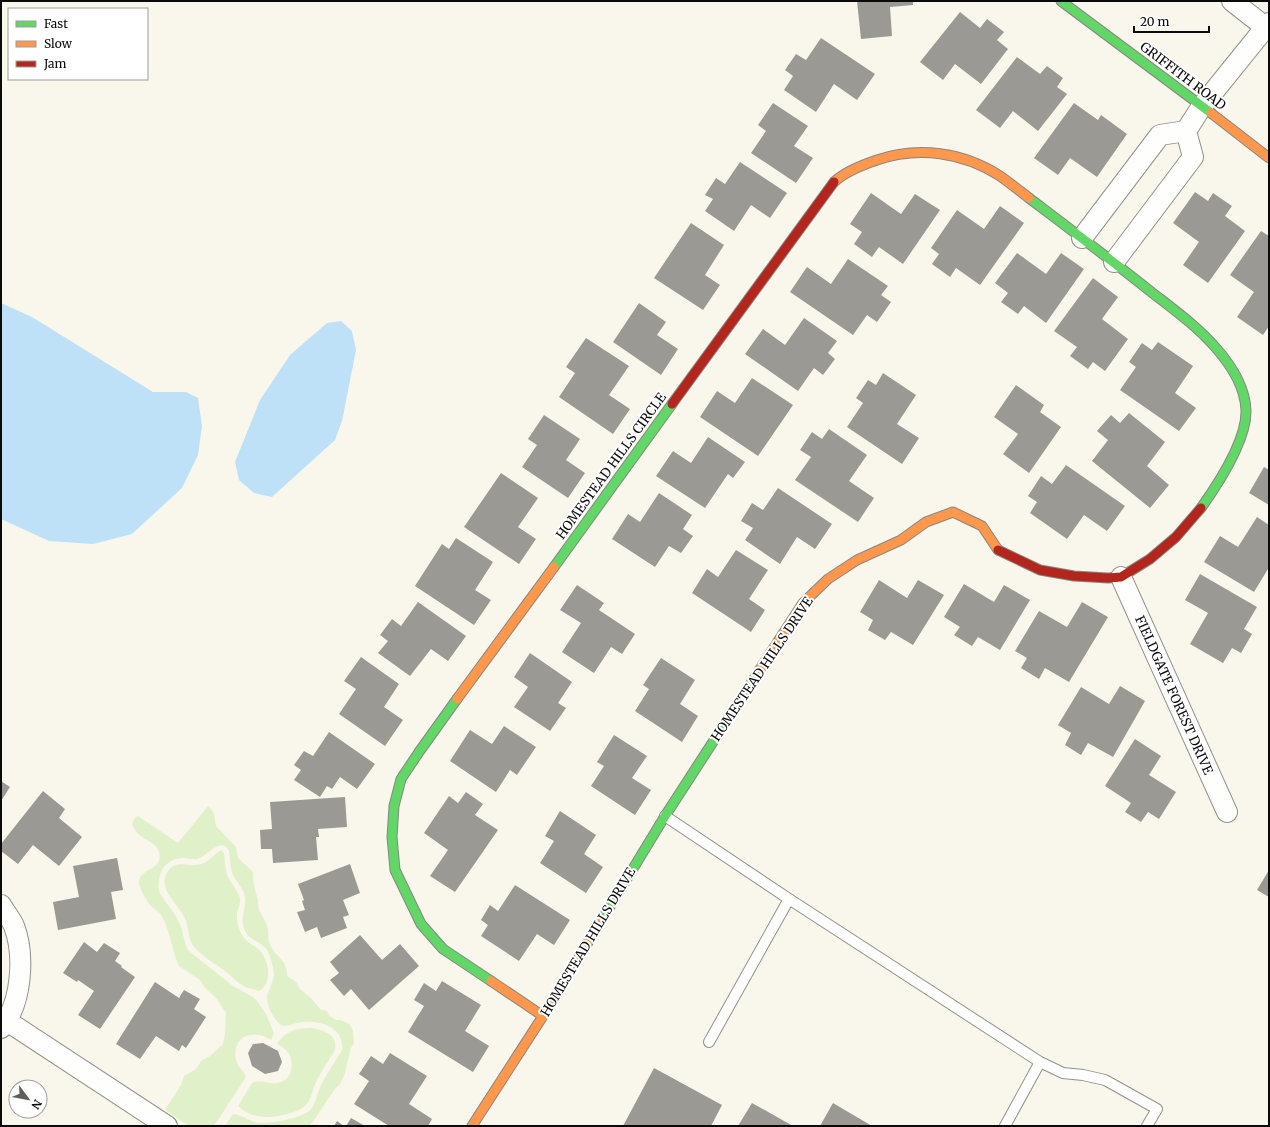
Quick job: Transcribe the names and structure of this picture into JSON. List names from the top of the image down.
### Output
{
  "streets": {
    "street": [
      "GRIFFITH ROAD",
      "HOMESTEAD HILLS CIRCLE",
      "HOMESTEAD HILLS DRIVE",
      "FIELDGATE FOREST DRIVE"
    ]
  },
  "crossings": [
    ["HOMESTEAD HILLS CIRCLE", "HOMESTEAD HILLS DRIVE"],
    ["HOMESTEAD HILLS DRIVE", "FIELDGATE FOREST DRIVE"]
  ],
  "legend": ["Fast", "Slow", "Jam"],
  "scale_bar": "20 m",
  "north": "bottom right"
}
